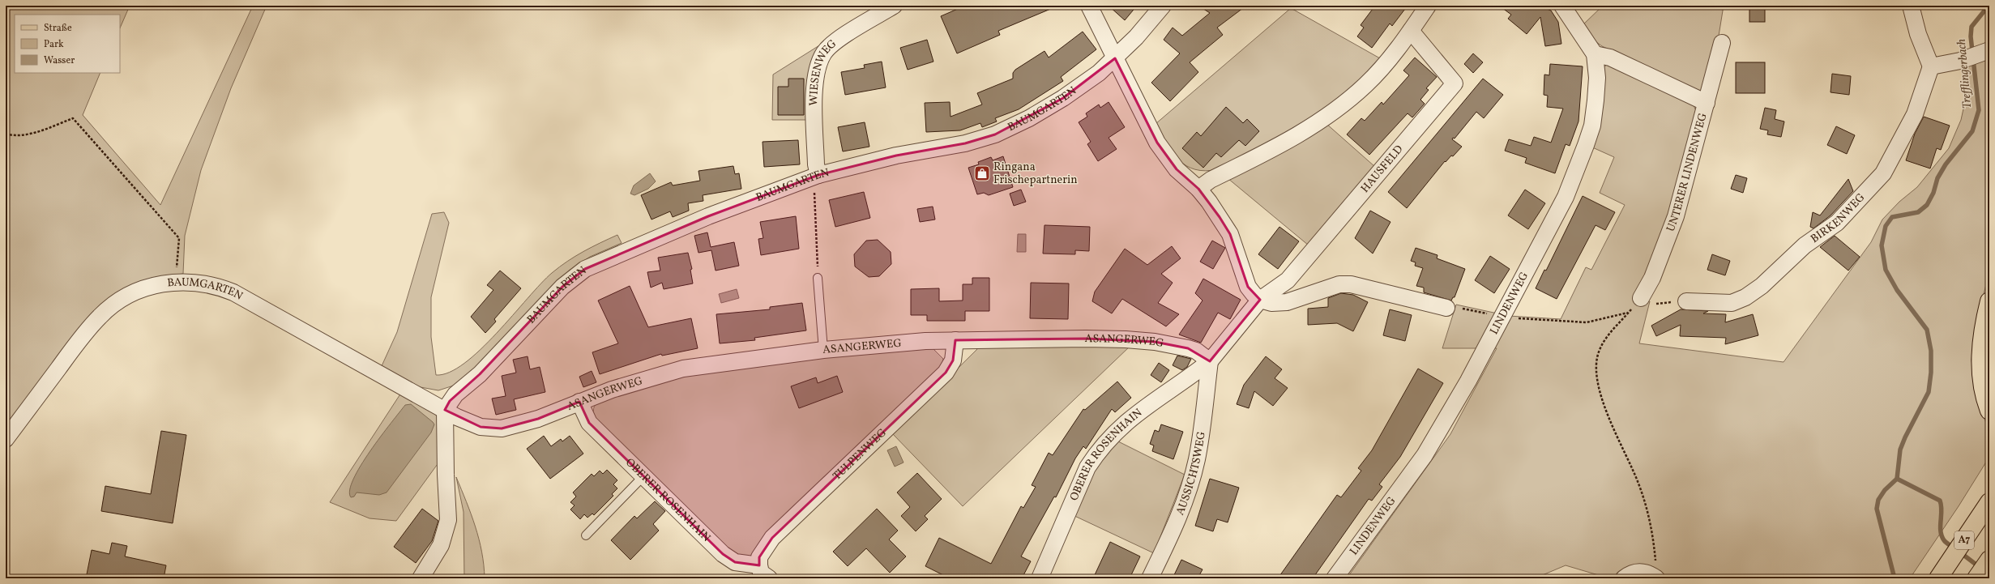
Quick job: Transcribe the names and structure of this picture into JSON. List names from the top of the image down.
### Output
{
  "streets": {
    "main road": ["A7"],
    "street": [
      "WIESENWEG",
      "BAUMGARTEN",
      "HAUSFELD",
      "UNTERER LINDENWEG",
      "BIRKENWEG",
      "LINDENWEG",
      "ASANGERWEG",
      "TULPENWEG",
      "OBERER ROSENHAIN",
      "AUSSICHTSWEG"
    ]
  },
  "crossings": [
    ["WIESENWEG", "BAUMGARTEN"],
    ["BAUMGARTEN", "ASANGERWEG"],
    ["ASANGERWEG", "TULPENWEG"],
    ["ASANGERWEG", "OBERER ROSENHAIN"],
    ["ASANGERWEG", "AUSSICHTSWEG"],
    ["TULPENWEG", "OBERER ROSENHAIN"],
    ["OBERER ROSENHAIN", "AUSSICHTSWEG"]
  ],
  "water": ["Trefflingerbach"],
  "places": {
    "shop": ["Ringana Frischepartnerin"]
  },
  "legend": ["Straße", "Park", "Wasser"]
}
